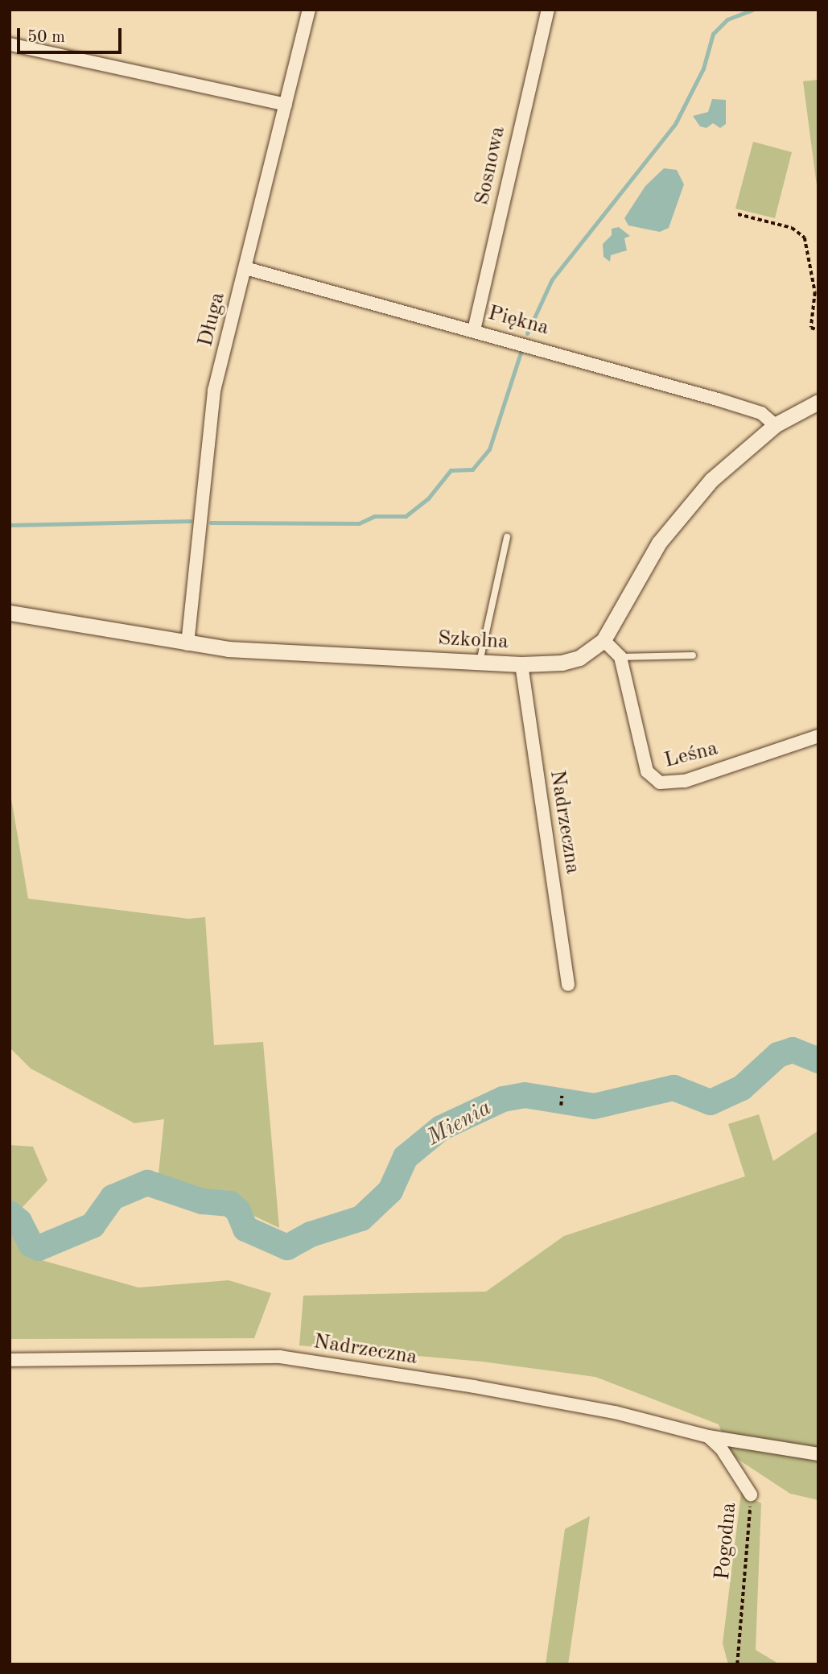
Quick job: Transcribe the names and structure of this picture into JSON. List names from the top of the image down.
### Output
{
  "streets": {
    "street": [
      "Sosnowa",
      "Długa",
      "Piękna",
      "Szkolna",
      "Leśna",
      "Nadrzeczna",
      "Pogodna"
    ]
  },
  "crossings": [
    ["Sosnowa", "Piękna"],
    ["Długa", "Piękna"],
    ["Długa", "Szkolna"],
    ["Piękna", "Szkolna"],
    ["Szkolna", "Nadrzeczna"],
    ["Nadrzeczna", "Pogodna"]
  ],
  "water": ["Mienia"],
  "scale_bar": "50 m"
}
